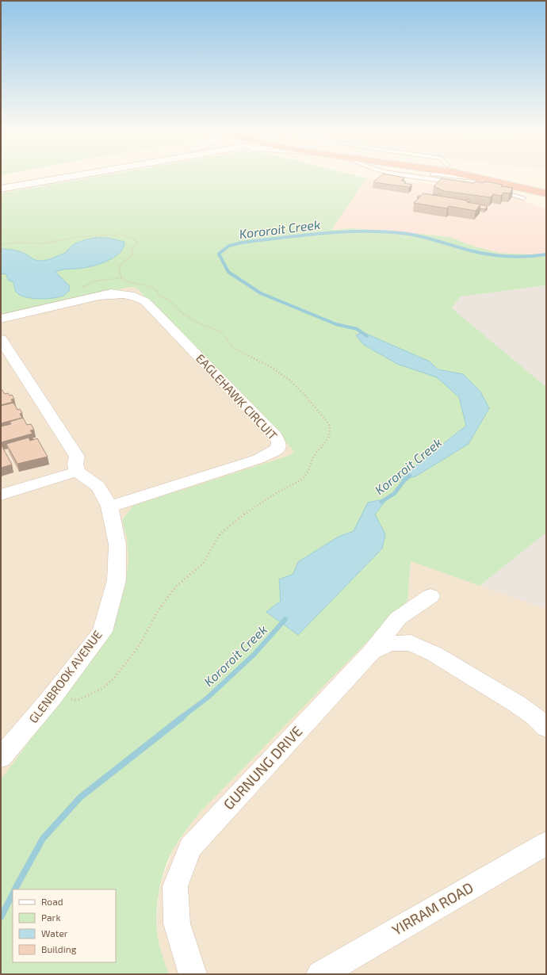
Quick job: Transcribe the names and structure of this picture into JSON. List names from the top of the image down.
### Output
{
  "streets": {
    "street": [
      "EAGLEHAWK CIRCUIT",
      "GLENBROOK AVENUE",
      "GURNUNG DRIVE",
      "YIRRAM ROAD"
    ]
  },
  "crossings": [
    ["EAGLEHAWK CIRCUIT", "GLENBROOK AVENUE"]
  ],
  "water": ["Kororoit Creek"],
  "legend": [
    "Road",
    "Park",
    "Water",
    "Building"
  ]
}
